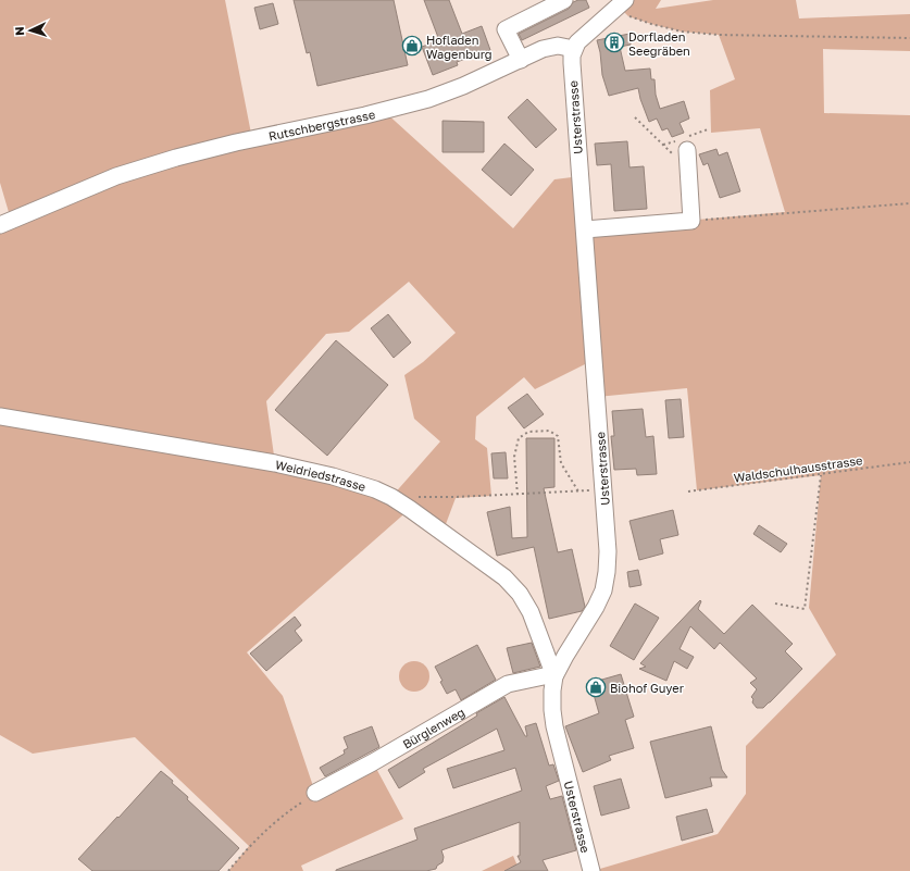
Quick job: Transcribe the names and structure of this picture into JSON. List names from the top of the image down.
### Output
{
  "streets": {
    "street": [
      "Usterstrasse",
      "Rutschbergstrasse",
      "Weidriedstrasse",
      "Bürglenweg"
    ],
    "path": ["Waldschulhausstrasse"]
  },
  "crossings": [
    ["Usterstrasse", "Rutschbergstrasse"],
    ["Usterstrasse", "Weidriedstrasse"],
    ["Usterstrasse", "Bürglenweg"],
    ["Weidriedstrasse", "Bürglenweg"]
  ],
  "places": {
    "building": ["Dorfladen Seegräben"],
    "shop": ["Hofladen Wagenburg", "Biohof Guyer"]
  },
  "north": "left"
}
